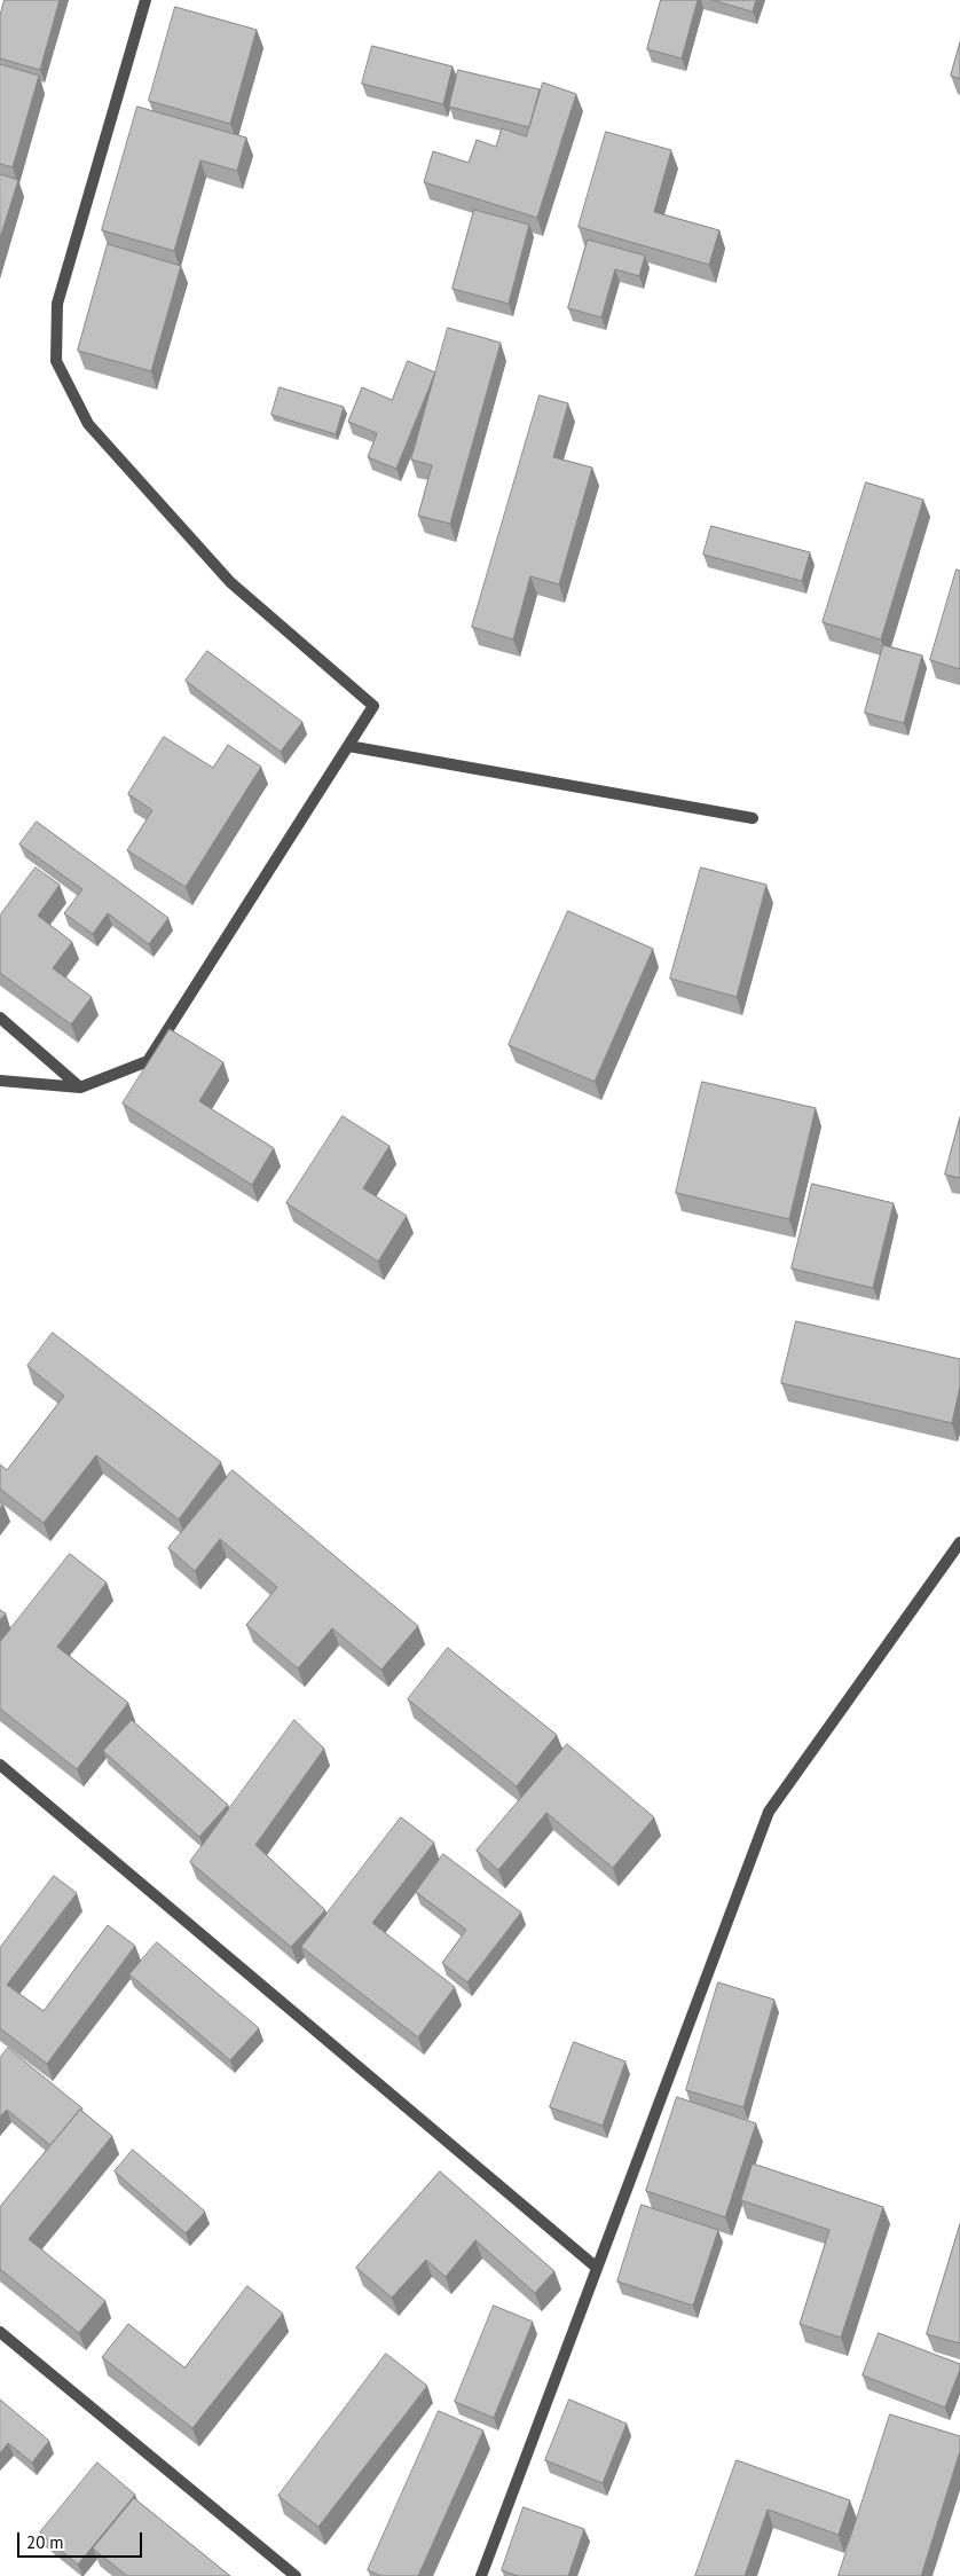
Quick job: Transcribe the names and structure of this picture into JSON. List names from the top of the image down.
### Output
{
  "scale_bar": "20 m"
}
